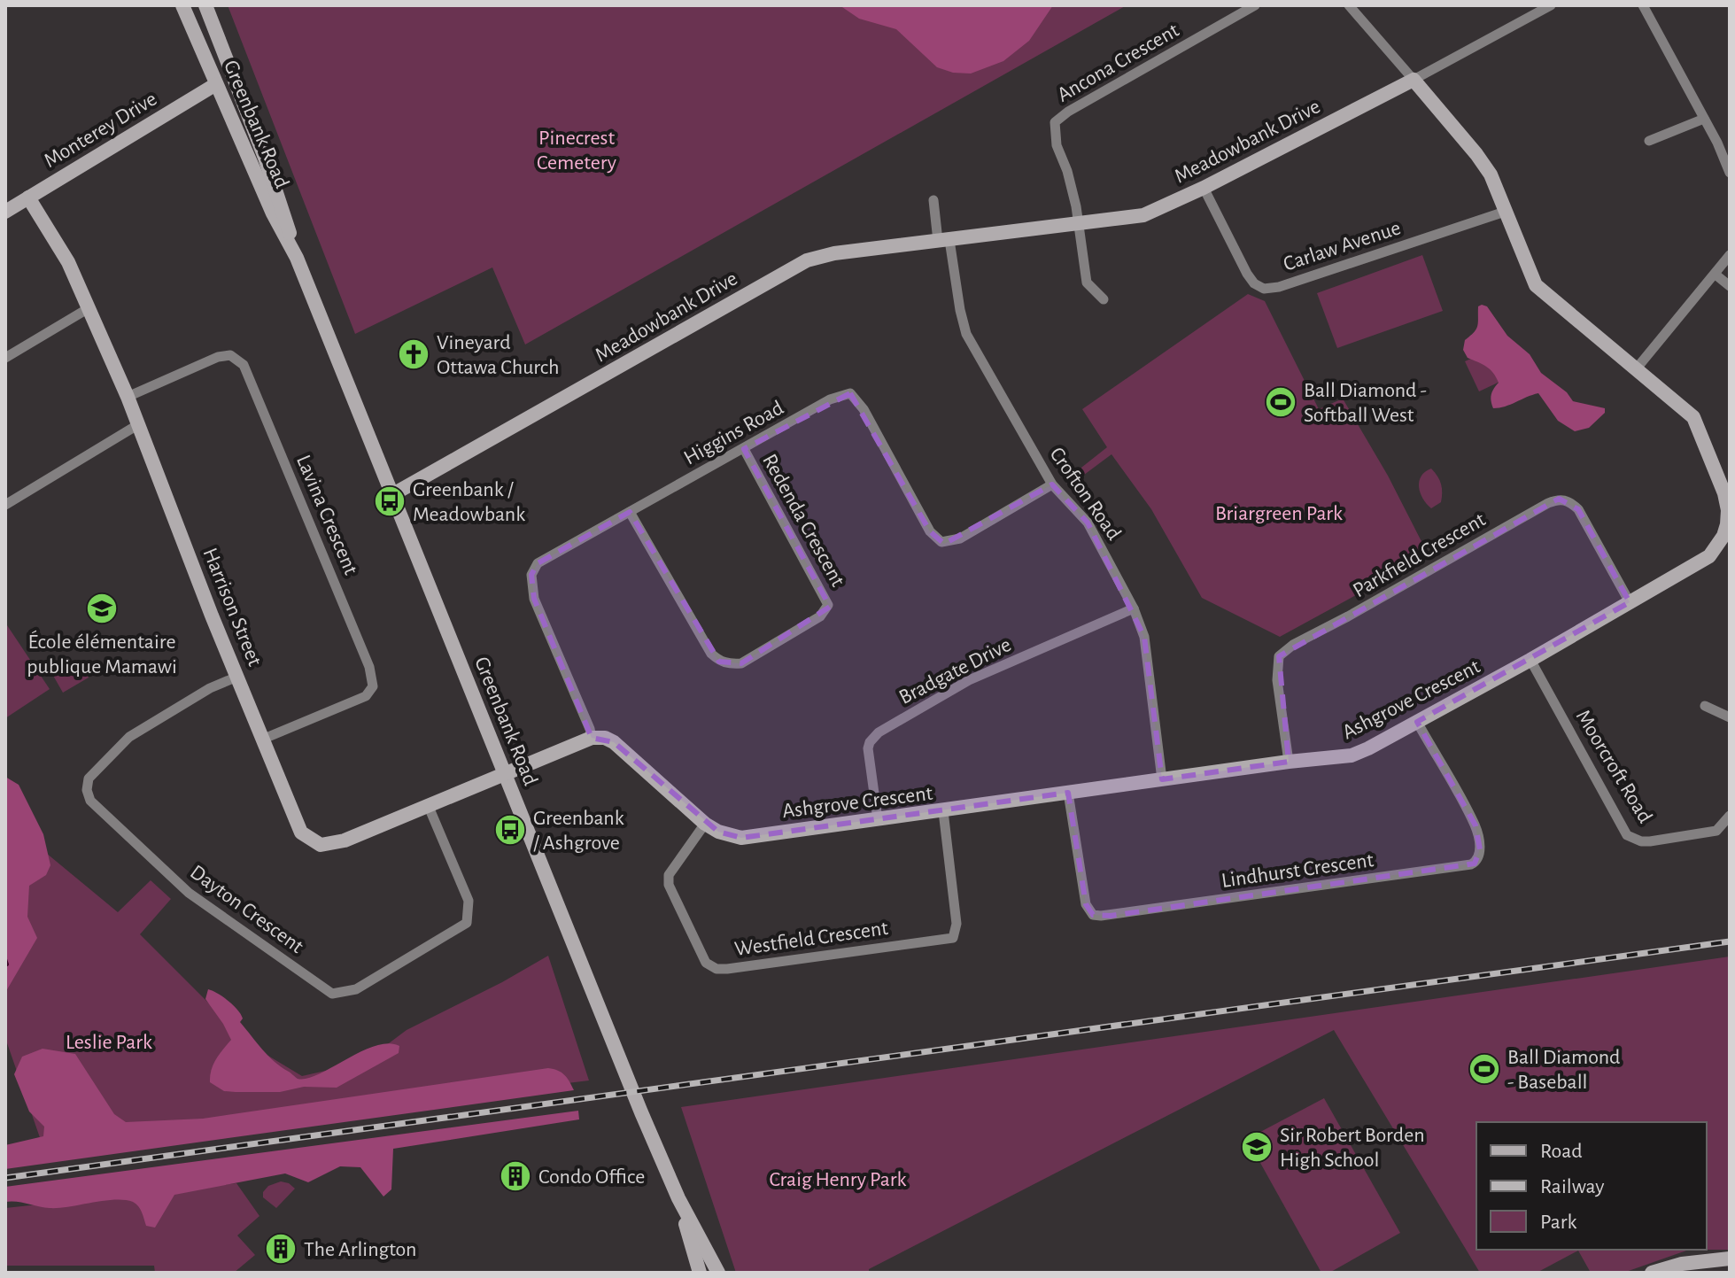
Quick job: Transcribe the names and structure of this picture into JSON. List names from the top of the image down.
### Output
{
  "streets": {
    "street": [
      "Ancona Crescent",
      "Greenbank Road",
      "Monterey Drive",
      "Meadowbank Drive",
      "Carlaw Avenue",
      "Higgins Road",
      "Crofton Road",
      "Lavina Crescent",
      "Redenda Crescent",
      "Parkfield Crescent",
      "Harrison Street",
      "Bradgate Drive",
      "Ashgrove Crescent",
      "Moorcroft Road",
      "Lindhurst Crescent",
      "Dayton Crescent",
      "Westfield Crescent"
    ]
  },
  "crossings": [
    ["Ancona Crescent", "Meadowbank Drive"],
    ["Greenbank Road", "Monterey Drive"],
    ["Greenbank Road", "Meadowbank Drive"],
    ["Greenbank Road", "Harrison Street"],
    ["Monterey Drive", "Harrison Street"],
    ["Meadowbank Drive", "Carlaw Avenue"],
    ["Meadowbank Drive", "Crofton Road"],
    ["Meadowbank Drive", "Ashgrove Crescent"],
    ["Carlaw Avenue", "Ashgrove Crescent"],
    ["Higgins Road", "Crofton Road"],
    ["Higgins Road", "Redenda Crescent"],
    ["Higgins Road", "Ashgrove Crescent"],
    ["Crofton Road", "Bradgate Drive"],
    ["Crofton Road", "Ashgrove Crescent"],
    ["Lavina Crescent", "Harrison Street"],
    ["Parkfield Crescent", "Ashgrove Crescent"],
    ["Harrison Street", "Dayton Crescent"],
    ["Bradgate Drive", "Ashgrove Crescent"],
    ["Ashgrove Crescent", "Moorcroft Road"],
    ["Ashgrove Crescent", "Lindhurst Crescent"],
    ["Ashgrove Crescent", "Westfield Crescent"]
  ],
  "parks": [
    "Pinecrest Cemetery",
    "Briargreen Park",
    "Leslie Park",
    "Craig Henry Park"
  ],
  "places": {
    "church": ["Vineyard Ottawa Church"],
    "sports": ["Ball Diamond - Softball West", "Ball Diamond - Baseball"],
    "bus stop": ["Greenbank / Meadowbank", "Greenbank / Ashgrove"],
    "school or university": ["École élémentaire publique Mamawi", "Sir Robert Borden High School"],
    "building": ["Condo Office", "The Arlington"]
  },
  "legend": ["Road", "Railway", "Park"]
}
